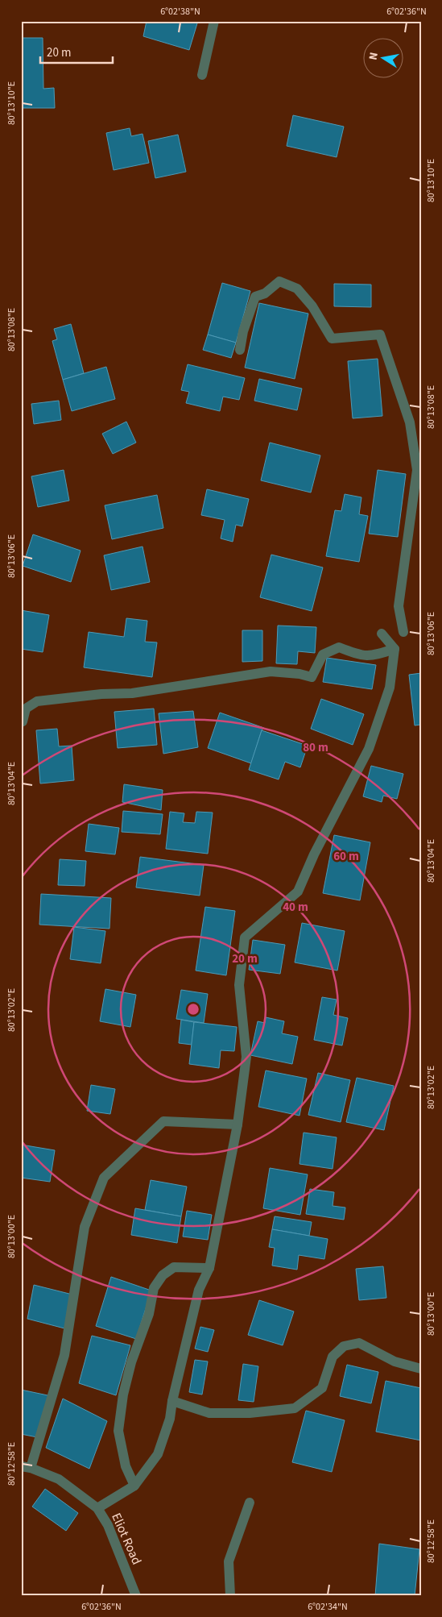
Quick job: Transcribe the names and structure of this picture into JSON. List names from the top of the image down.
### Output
{
  "streets": {
    "street": ["Eliot Road"]
  },
  "scale_bar": "20 m",
  "north": "left",
  "coordinates": [
    "6°02'38\"N",
    "6°02'36\"N",
    "80°13'10\"E",
    "80°13'08\"E",
    "80°13'06\"E",
    "80°13'04\"E",
    "80°13'02\"E",
    "80°13'00\"E",
    "80°12'58\"E",
    "6°02'34\"N"
  ],
  "rings": [
    "80 m",
    "60 m",
    "40 m",
    "20 m"
  ]
}
